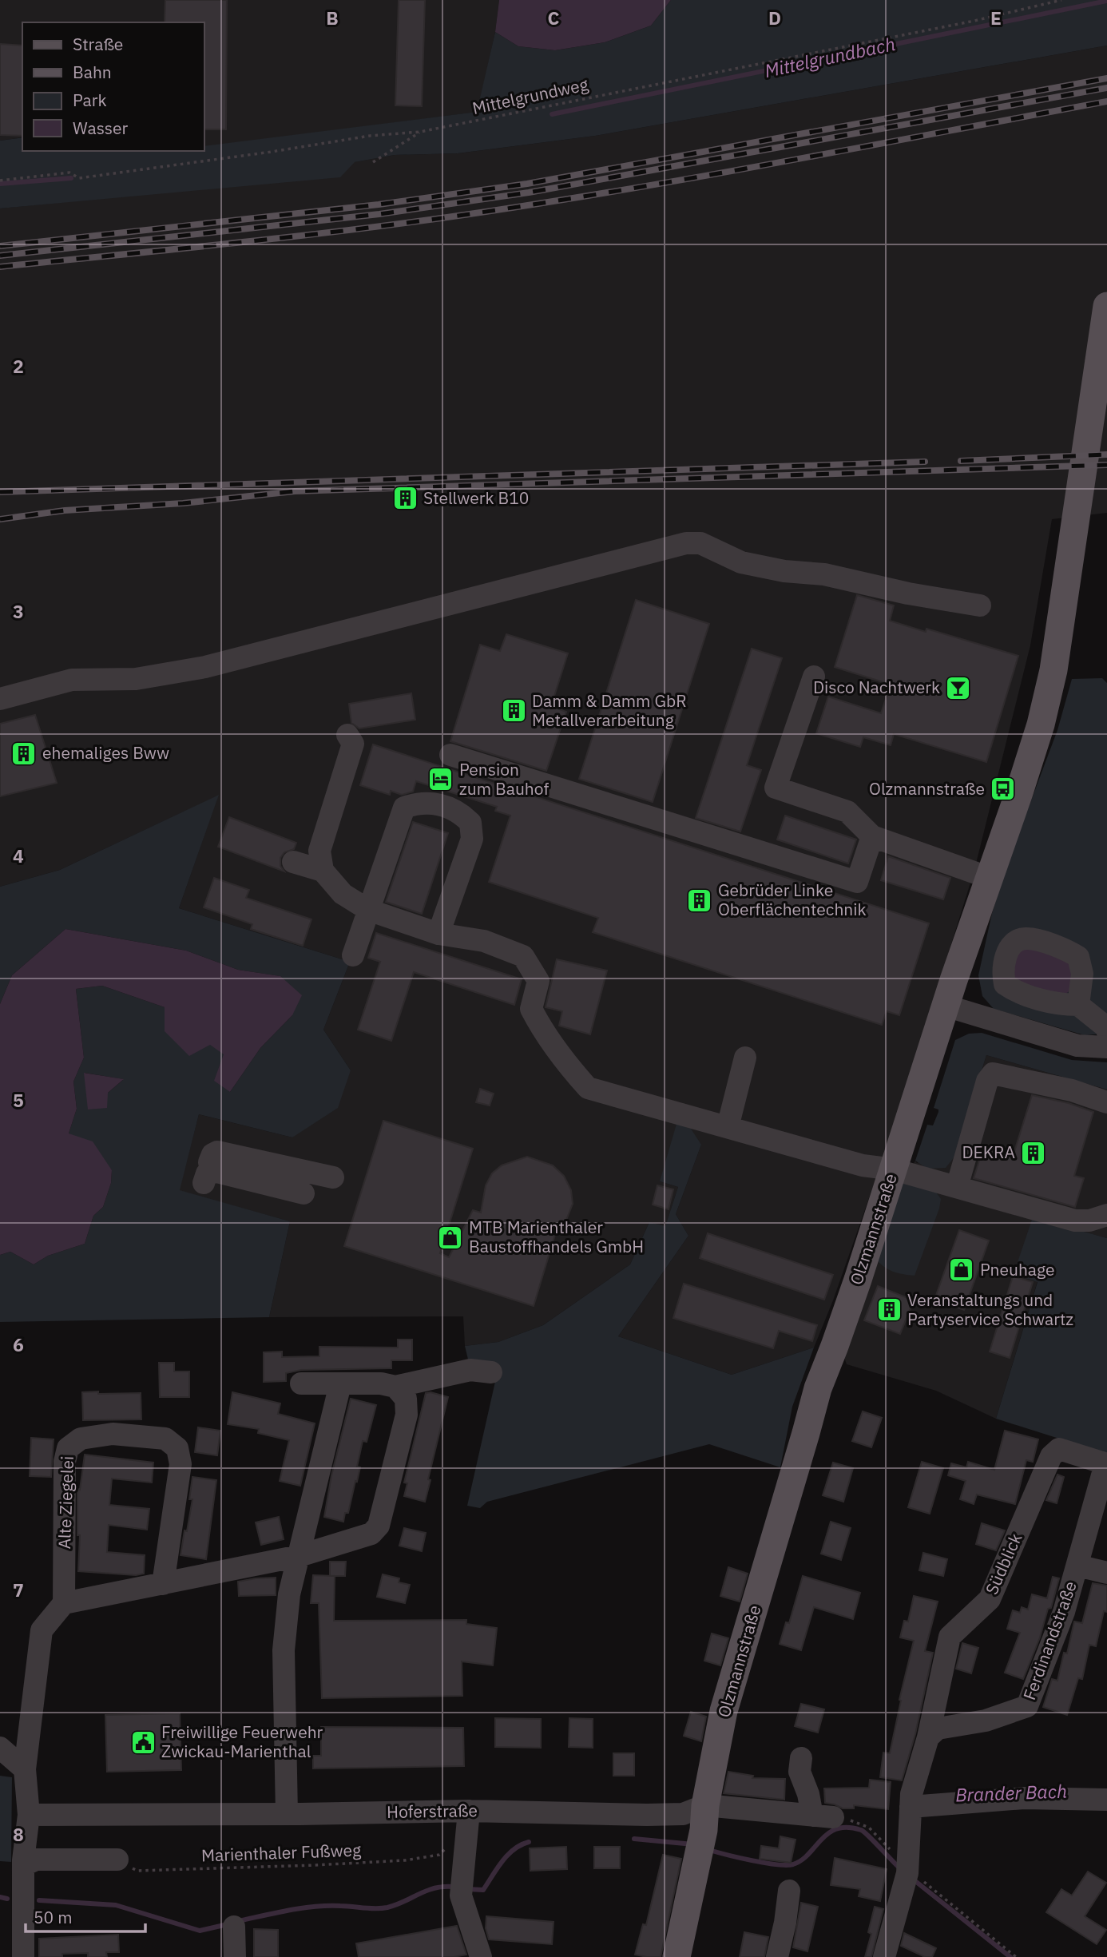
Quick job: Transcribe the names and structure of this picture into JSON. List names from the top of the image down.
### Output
{
  "streets": {
    "main road": ["Olzmannstraße"],
    "street": [
      "Alte Ziegelei",
      "Südblick",
      "Ferdinandstraße",
      "Hoferstraße"
    ],
    "path": ["Mittelgrundweg", "Marienthaler Fußweg"]
  },
  "crossings": [
    ["Olzmannstraße", "Hoferstraße"],
    ["Südblick", "Ferdinandstraße"]
  ],
  "water": ["Mittelgrundbach", "Brander Bach"],
  "places": {
    "building": [
      "Stellwerk B10",
      "Damm & Damm GbR Metallverarbeitung",
      "ehemaliges Bww",
      "Gebrüder Linke Oberflächentechnik",
      "DEKRA",
      "Veranstaltungs und Partyservice Schwartz"
    ],
    "bar": ["Disco Nachtwerk"],
    "hotel": ["Pension zum Bauhof"],
    "bus stop": ["Olzmannstraße"],
    "shop": ["MTB Marienthaler Baustoffhandels GmbH", "Pneuhage"],
    "public building": ["Freiwillige Feuerwehr Zwickau-Marienthal"]
  },
  "legend": [
    "Straße",
    "Bahn",
    "Park",
    "Wasser"
  ],
  "scale_bar": "50 m",
  "grid": {
    "columns": [
      "B",
      "C",
      "D",
      "E"
    ],
    "rows": [
      "2",
      "3",
      "4",
      "5",
      "6",
      "7",
      "8"
    ]
  }
}
